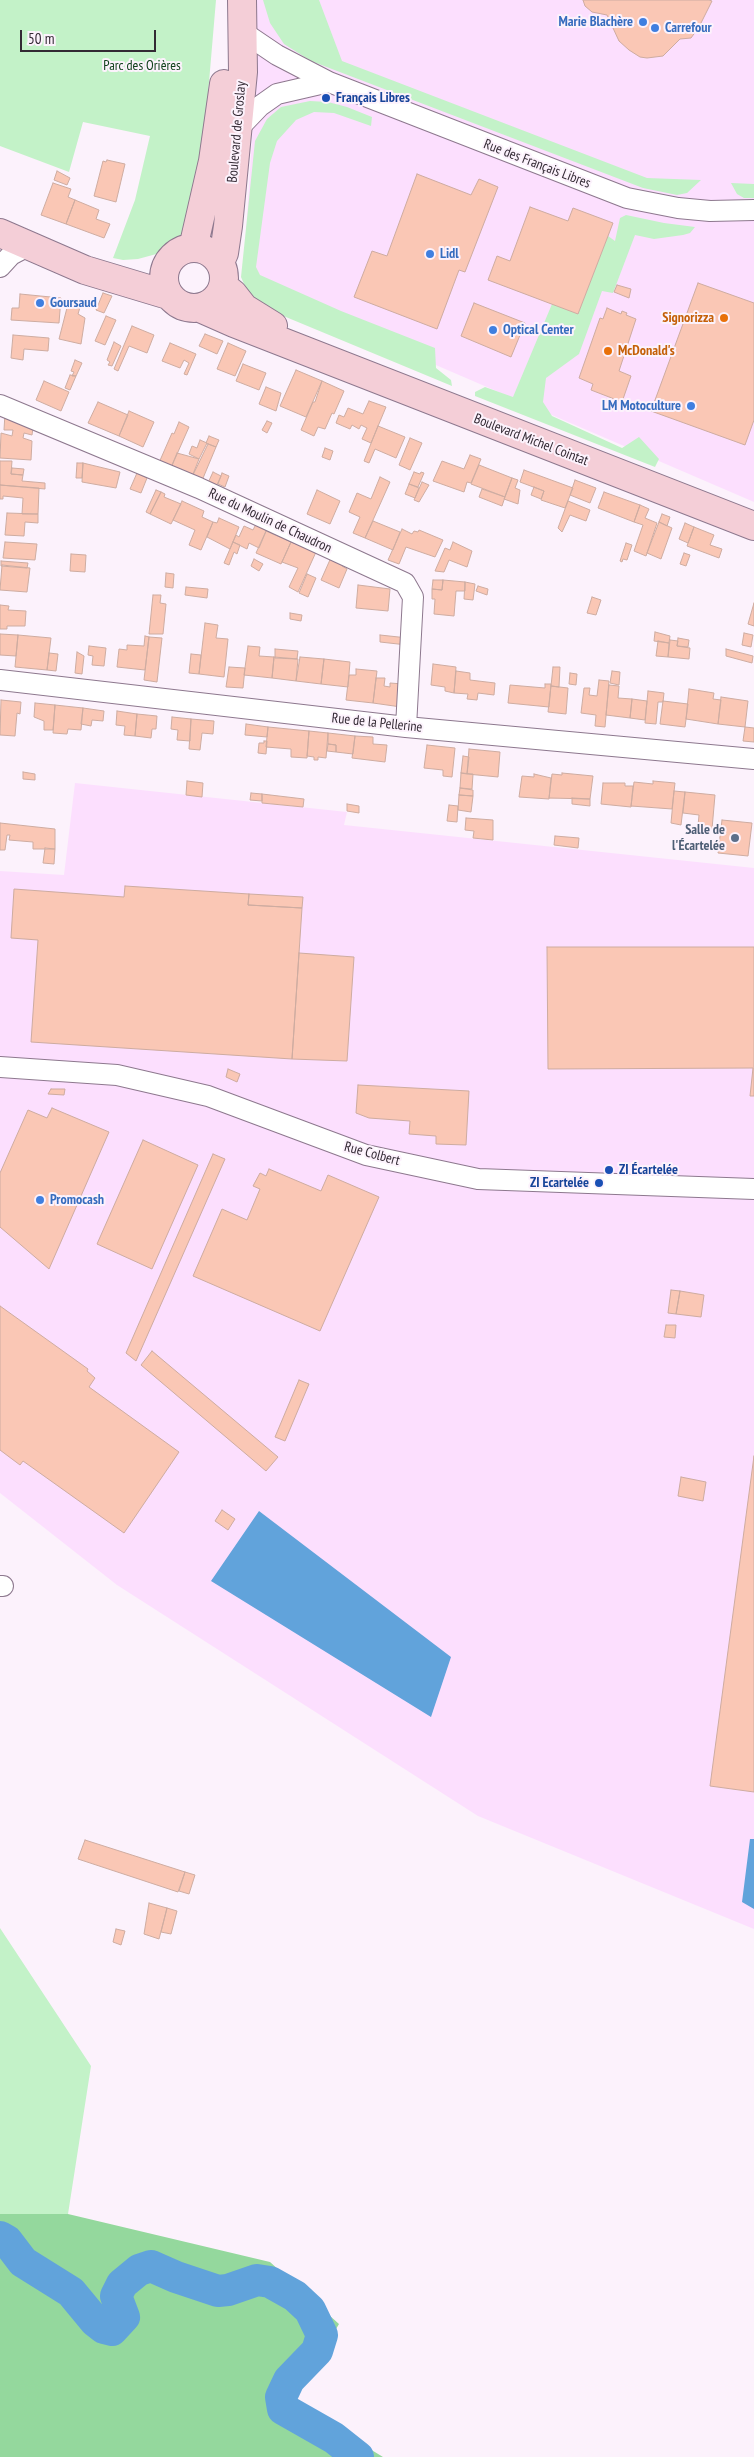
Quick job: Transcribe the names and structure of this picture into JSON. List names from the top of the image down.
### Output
{
  "streets": {
    "main road": ["Boulevard de Groslay", "Boulevard Michel Cointat"],
    "street": [
      "Rue des Français Libres",
      "Rue du Moulin de Chaudron",
      "Rue de la Pellerine",
      "Rue Colbert"
    ]
  },
  "crossings": [
    ["Boulevard de Groslay", "Rue des Français Libres"],
    ["Boulevard de Groslay", "Boulevard Michel Cointat"],
    ["Rue du Moulin de Chaudron", "Rue de la Pellerine"]
  ],
  "parks": ["Parc des Orières"],
  "places": [
    "Marie Blachère",
    "Carrefour",
    "Français Libres",
    "Lidl",
    "Goursaud",
    "Signorizza",
    "Optical Center",
    "McDonald's",
    "LM Motoculture",
    "Salle de l'Écartelée",
    "ZI Écartelée",
    "ZI Ecartelée",
    "Promocash"
  ],
  "scale_bar": "50 m"
}
